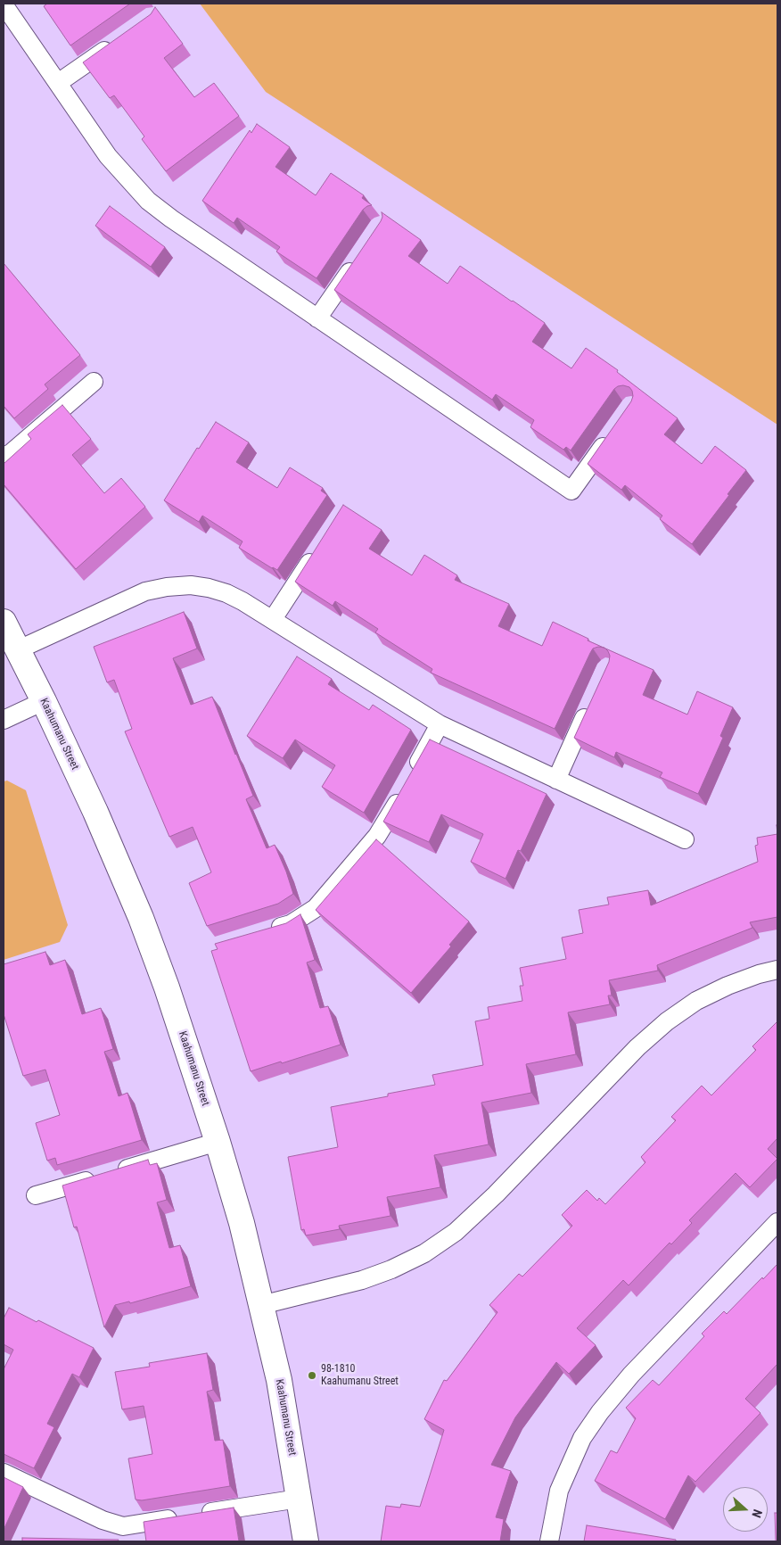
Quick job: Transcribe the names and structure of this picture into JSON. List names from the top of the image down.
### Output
{
  "streets": {
    "street": ["Kaahumanu Street"]
  },
  "places": ["98-1810 Kaahumanu Street"],
  "north": "right"
}
